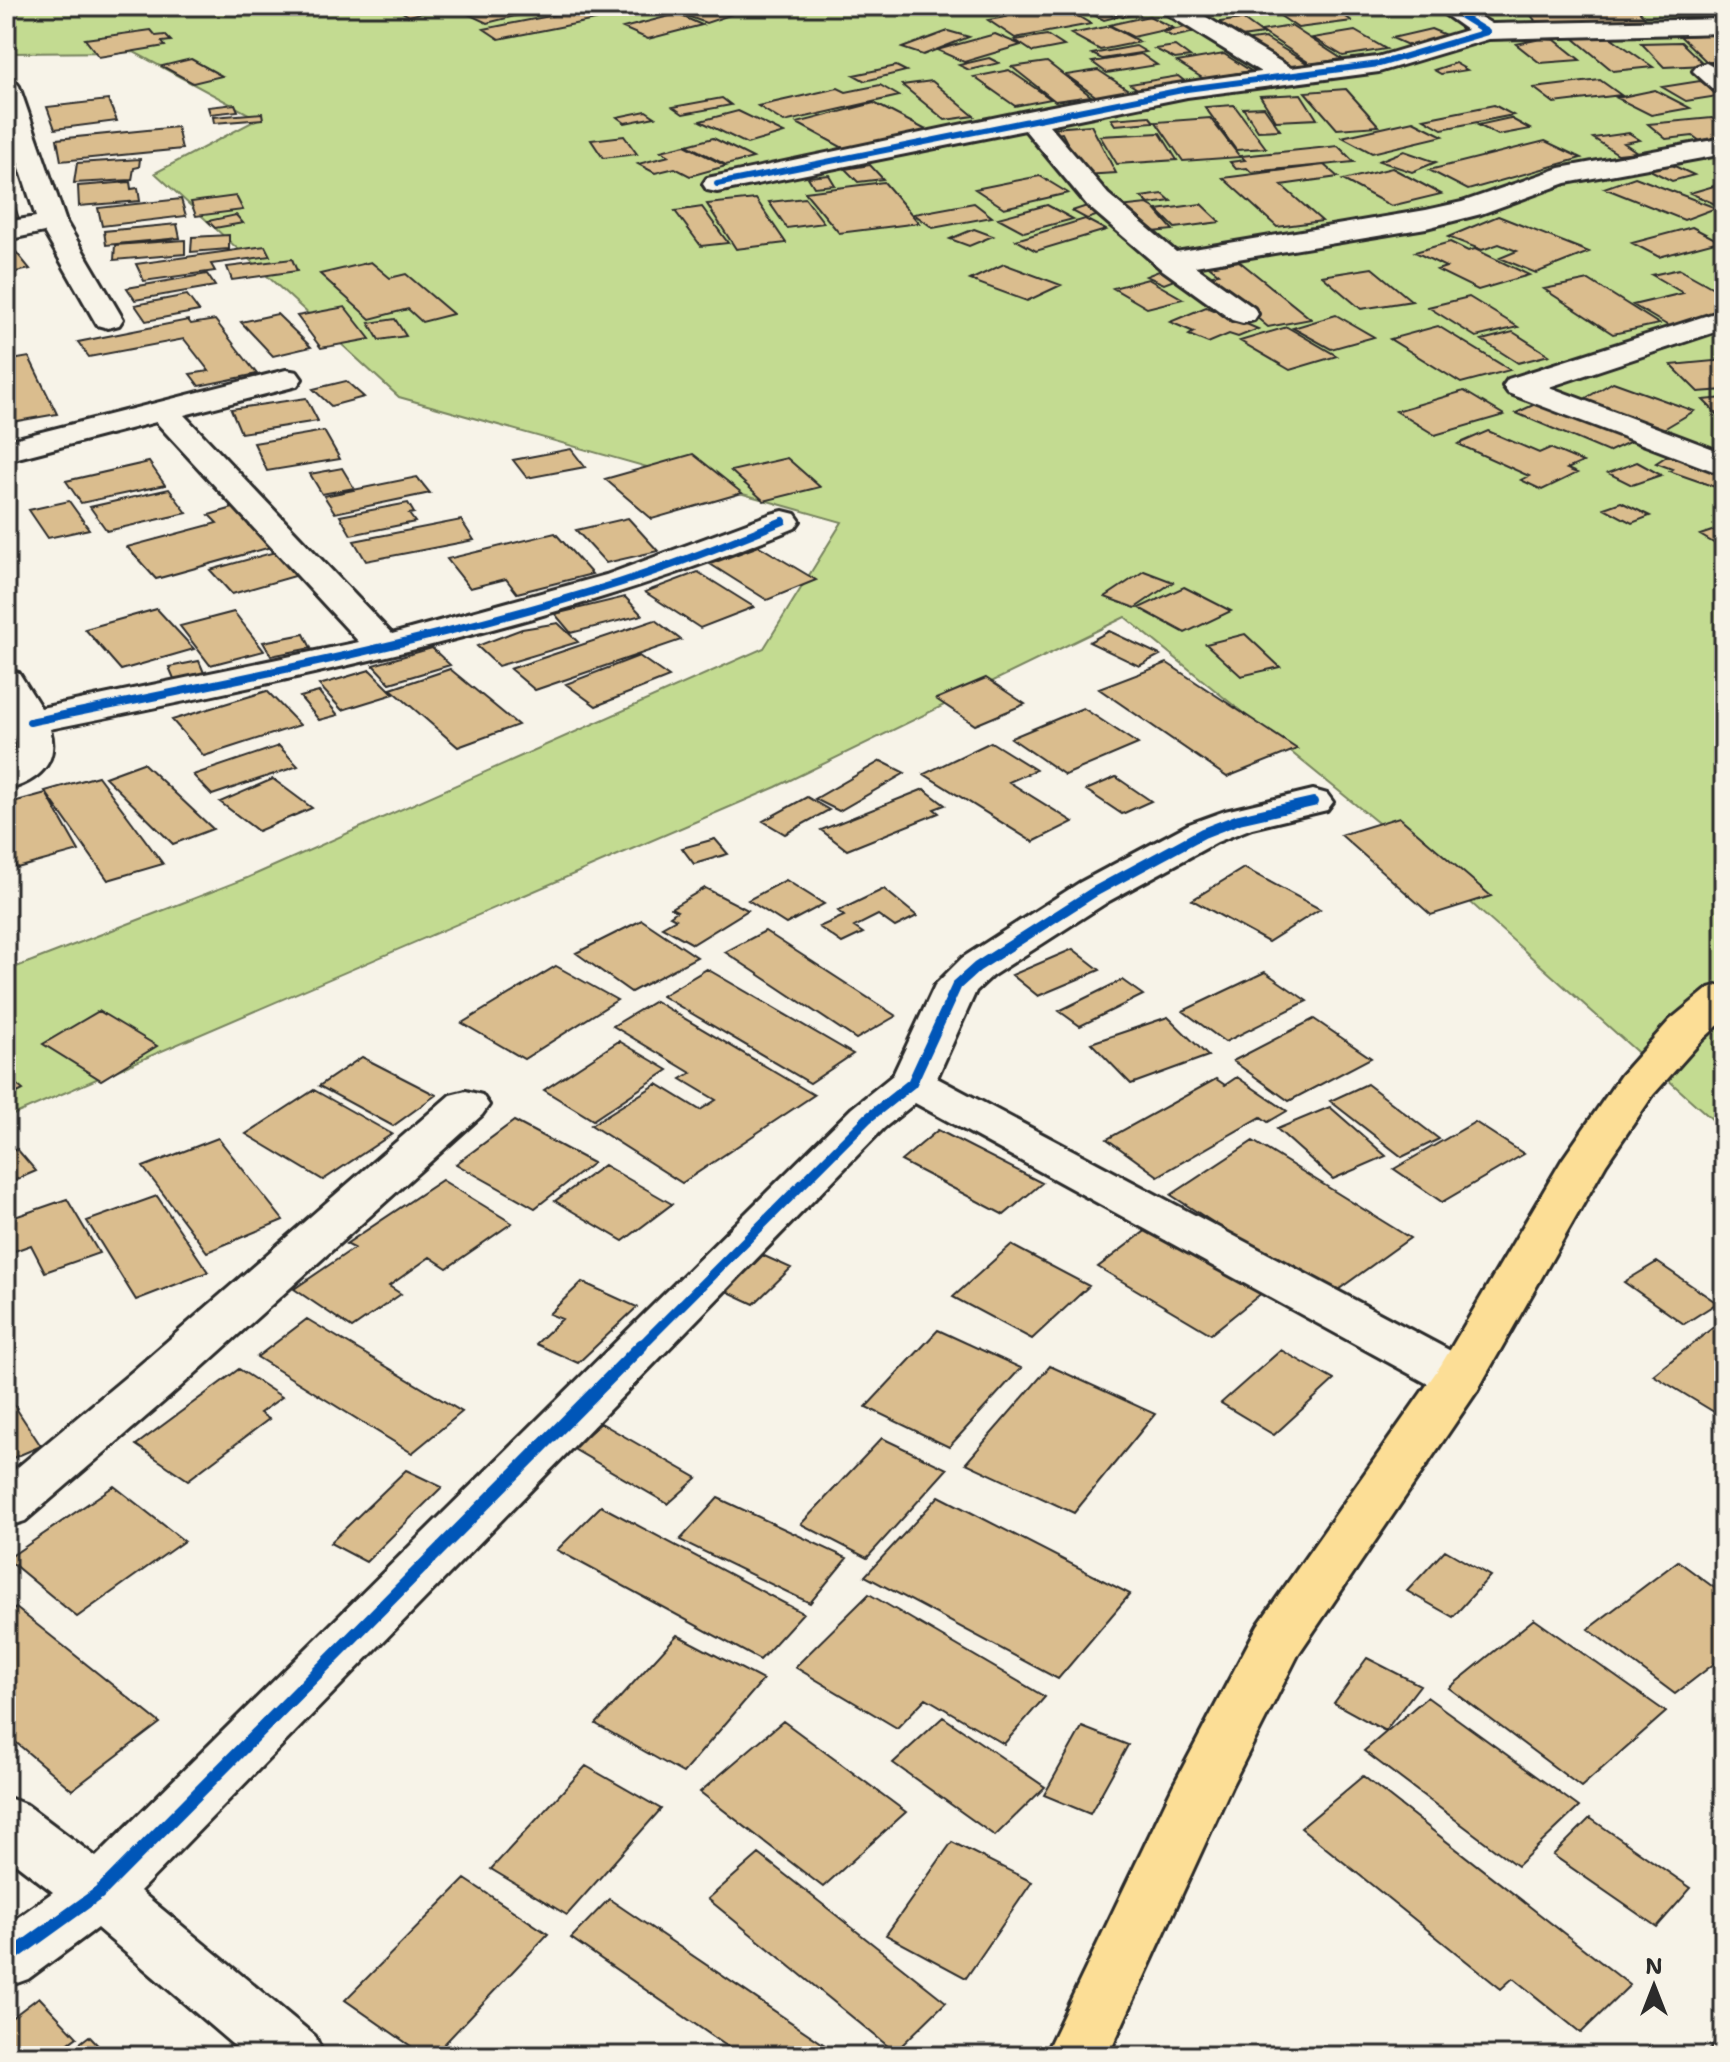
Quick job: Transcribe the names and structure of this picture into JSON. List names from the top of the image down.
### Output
{
  "north": "top"
}
